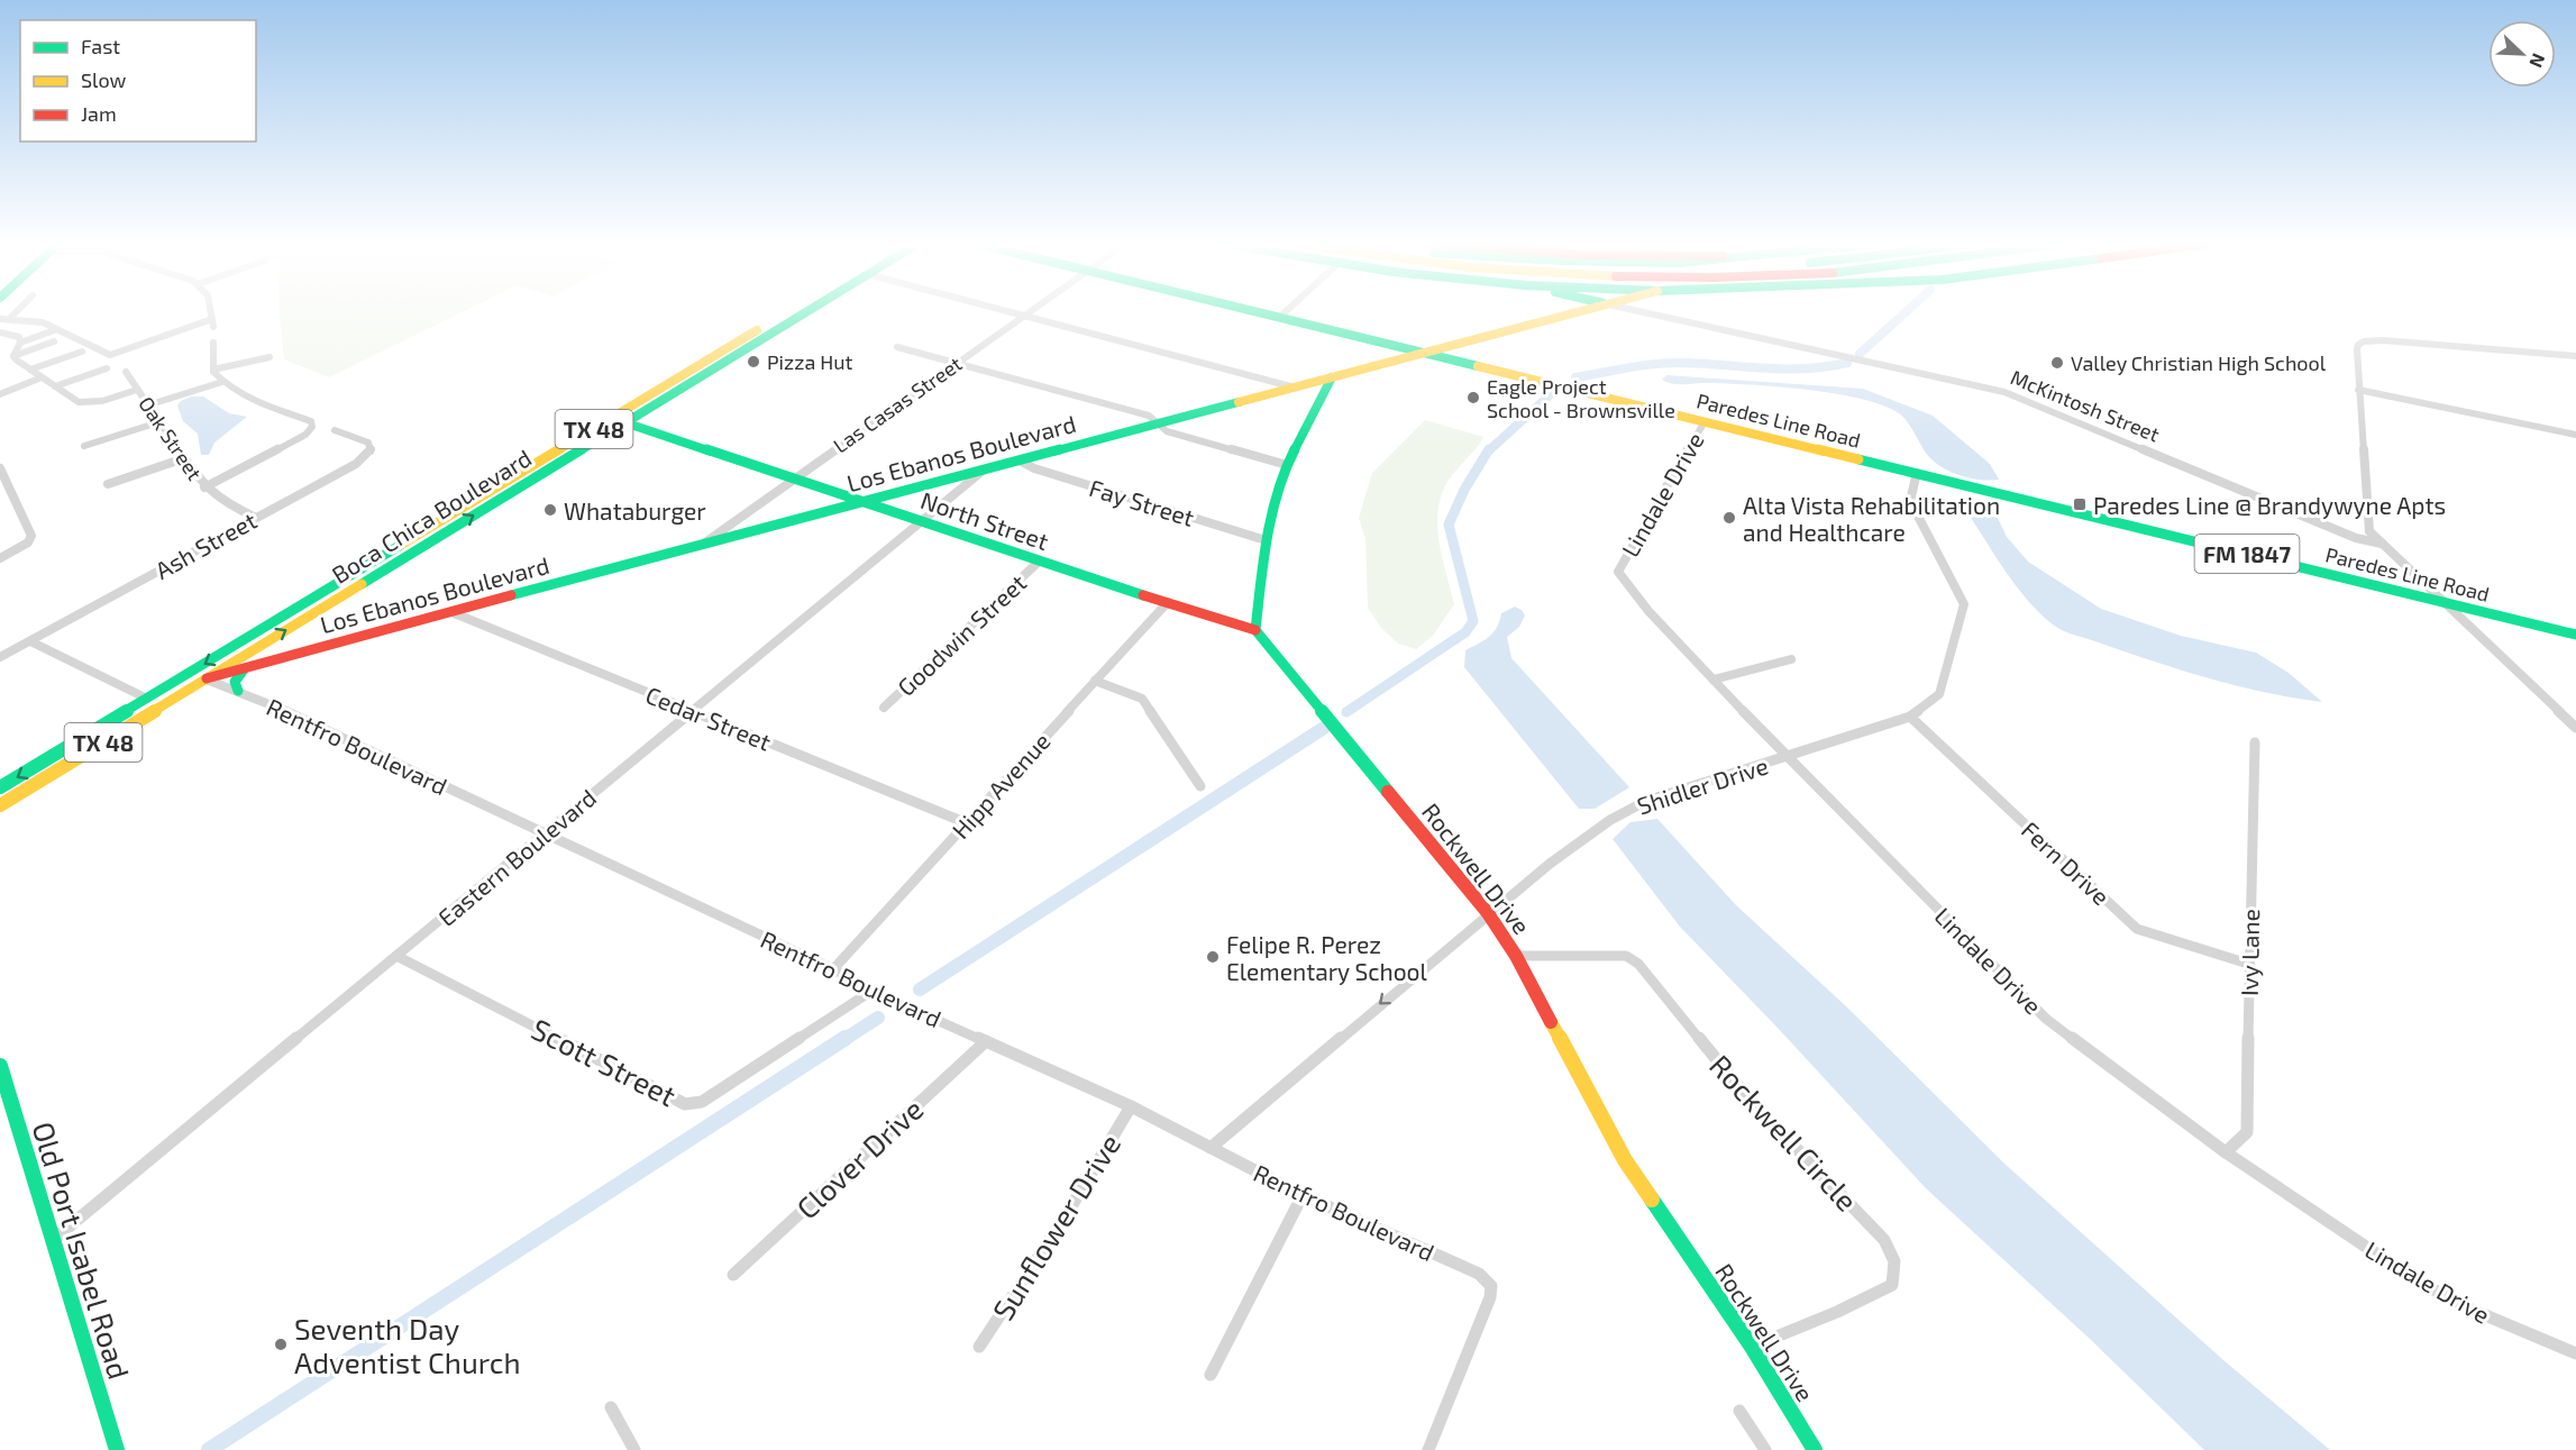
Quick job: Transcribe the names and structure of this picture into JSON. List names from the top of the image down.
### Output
{
  "streets": {
    "main road": [
      "Paredes Line Road",
      "TX 48",
      "Los Ebanos Boulevard",
      "Boca Chica Boulevard",
      "North Street",
      "FM 1847",
      "Rockwell Drive",
      "Old Port Isabel Road"
    ],
    "street": [
      "Las Casas Street",
      "McKintosh Street",
      "Oak Street",
      "Lindale Drive",
      "Fay Street",
      "Ash Street",
      "Goodwin Street",
      "Cedar Street",
      "Rentfro Boulevard",
      "Hipp Avenue",
      "Shidler Drive",
      "Eastern Boulevard",
      "Fern Drive",
      "Ivy Lane",
      "Scott Street",
      "Rockwell Circle",
      "Clover Drive",
      "Sunflower Drive"
    ]
  },
  "crossings": [
    ["Las Casas Street", "Los Ebanos Boulevard"],
    ["Las Casas Street", "North Street"],
    ["Paredes Line Road", "Los Ebanos Boulevard"],
    ["Paredes Line Road", "Lindale Drive"],
    ["Paredes Line Road", "Shidler Drive"],
    ["Oak Street", "Ash Street"],
    ["Los Ebanos Boulevard", "Fay Street"],
    ["Los Ebanos Boulevard", "Boca Chica Boulevard"],
    ["Los Ebanos Boulevard", "North Street"],
    ["Los Ebanos Boulevard", "Cedar Street"],
    ["Los Ebanos Boulevard", "Rentfro Boulevard"],
    ["Los Ebanos Boulevard", "Eastern Boulevard"],
    ["Lindale Drive", "Shidler Drive"],
    ["Lindale Drive", "Ivy Lane"],
    ["Boca Chica Boulevard", "North Street"],
    ["Boca Chica Boulevard", "Rentfro Boulevard"],
    ["North Street", "Goodwin Street"],
    ["North Street", "Hipp Avenue"],
    ["North Street", "Eastern Boulevard"],
    ["North Street", "Rockwell Drive"],
    ["Cedar Street", "Hipp Avenue"],
    ["Cedar Street", "Eastern Boulevard"],
    ["Rentfro Boulevard", "Hipp Avenue"],
    ["Rentfro Boulevard", "Shidler Drive"],
    ["Rentfro Boulevard", "Eastern Boulevard"],
    ["Rentfro Boulevard", "Scott Street"],
    ["Rentfro Boulevard", "Clover Drive"],
    ["Rentfro Boulevard", "Sunflower Drive"],
    ["Shidler Drive", "Fern Drive"],
    ["Shidler Drive", "Rockwell Drive"],
    ["Eastern Boulevard", "Scott Street"],
    ["Eastern Boulevard", "Old Port Isabel Road"],
    ["Fern Drive", "Ivy Lane"],
    ["Rockwell Drive", "Rockwell Circle"]
  ],
  "places": {
    "other": [
      "Pizza Hut",
      "Valley Christian High School",
      "Eagle Project School - Brownsville",
      "Whataburger",
      "Alta Vista Rehabilitation and Healthcare",
      "Felipe R. Perez Elementary School",
      "Seventh Day Adventist Church"
    ],
    "transit": ["Paredes Line @ Brandywyne Apts"]
  },
  "legend": ["Fast", "Slow", "Jam"],
  "north": "bottom right"
}
